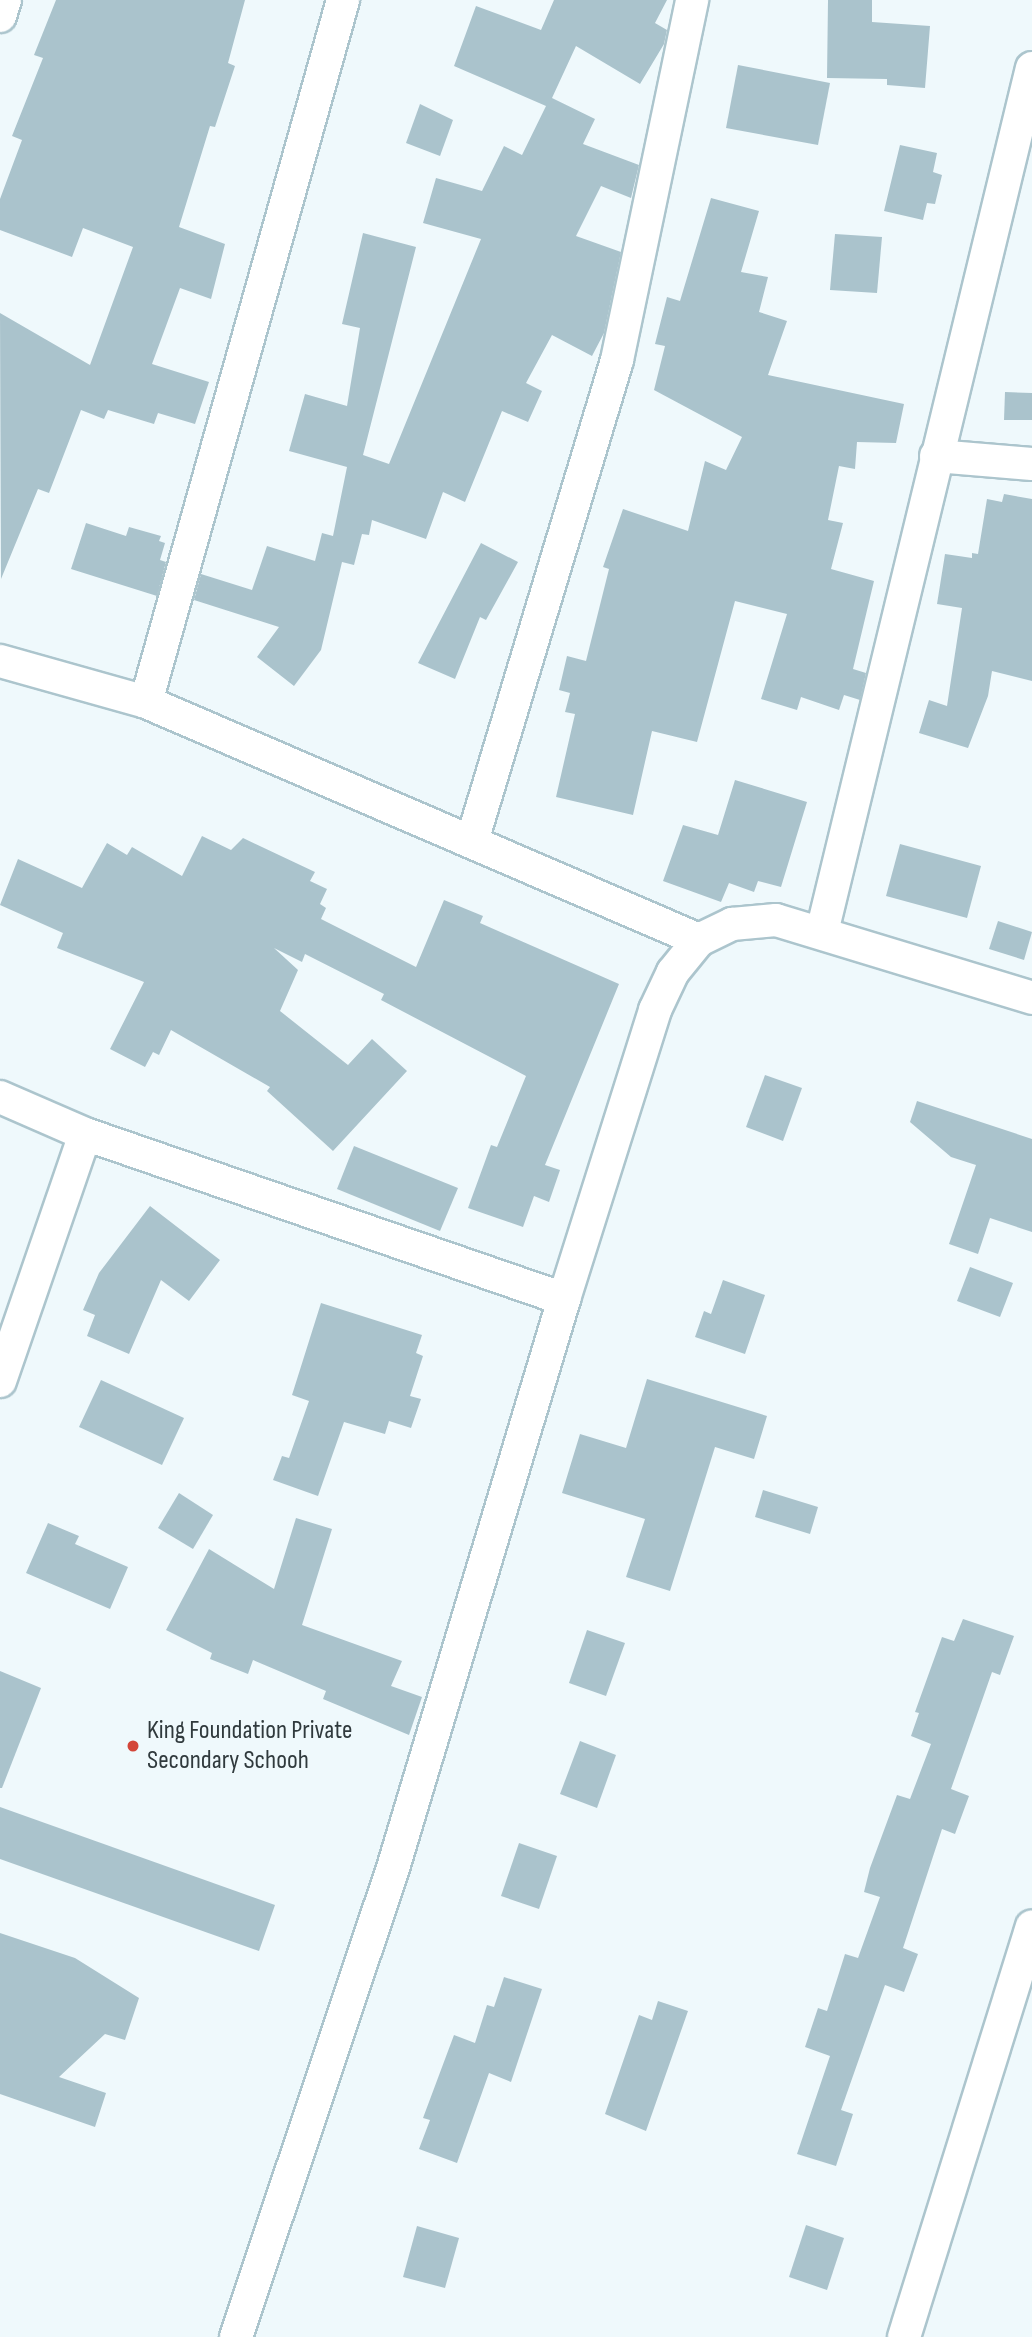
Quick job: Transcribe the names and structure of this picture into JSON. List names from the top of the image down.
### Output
{
  "places": ["King Foundation Private Secondary Schooh"]
}
